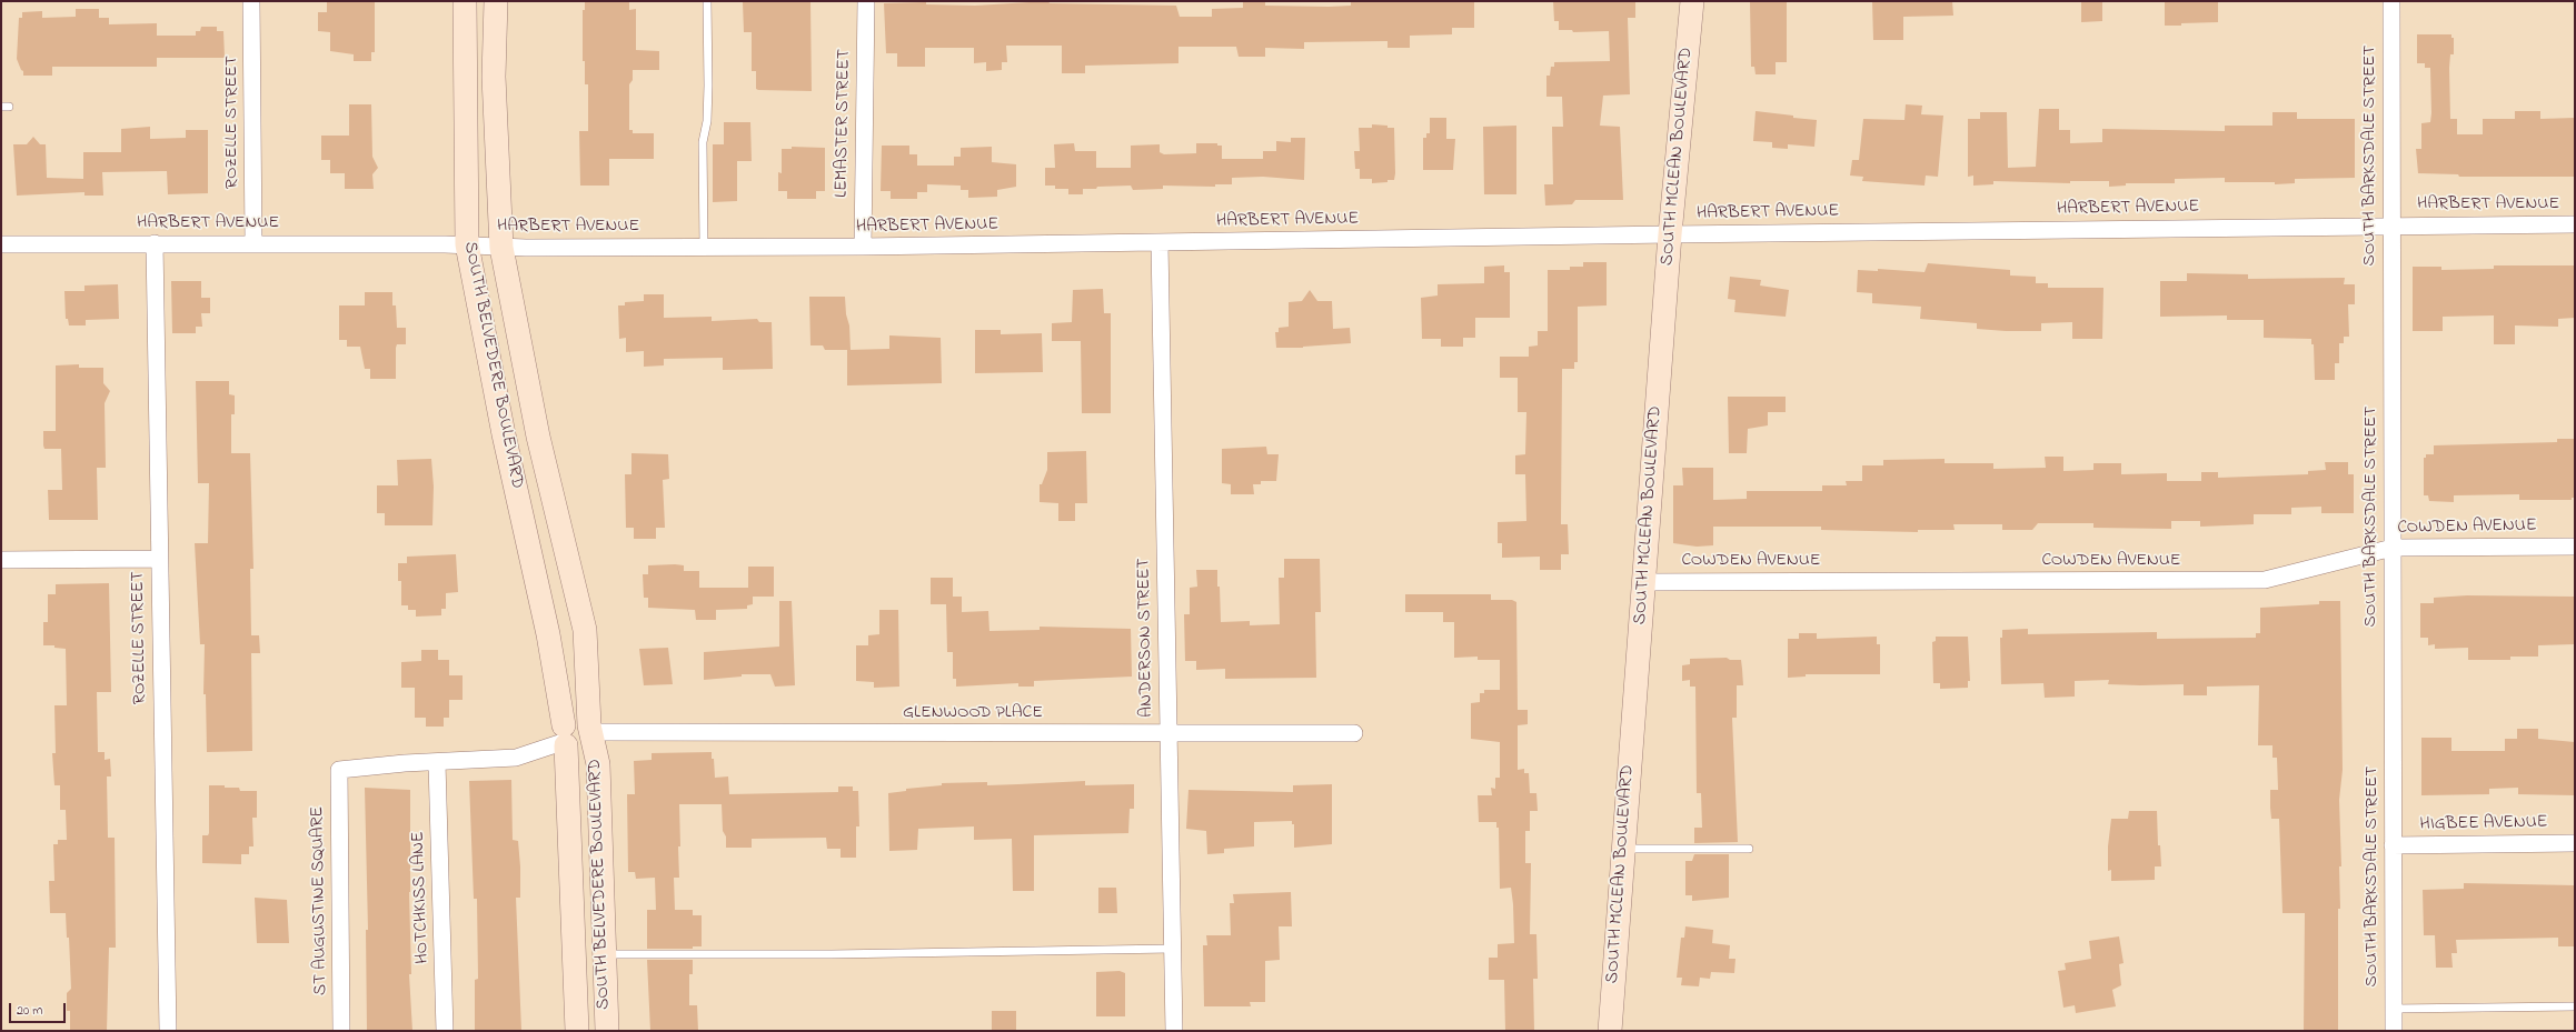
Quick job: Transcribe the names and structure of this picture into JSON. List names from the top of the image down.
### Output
{
  "streets": {
    "street": [
      "ROZELLE STREET",
      "LEMASTER STREET",
      "SOUTH BARKSDALE STREET",
      "SOUTH MCLEAN BOULEVARD",
      "HARBERT AVENUE",
      "SOUTH BELVEDERE BOULEVARD",
      "COWDEN AVENUE",
      "ANDERSON STREET",
      "GLENWOOD PLACE",
      "HIGBEE AVENUE",
      "HOTCHKISS LANE",
      "ST AUGUSTINE SQUARE"
    ]
  },
  "crossings": [
    ["ROZELLE STREET", "HARBERT AVENUE"],
    ["LEMASTER STREET", "HARBERT AVENUE"],
    ["SOUTH BARKSDALE STREET", "HARBERT AVENUE"],
    ["SOUTH BARKSDALE STREET", "COWDEN AVENUE"],
    ["SOUTH BARKSDALE STREET", "HIGBEE AVENUE"],
    ["SOUTH MCLEAN BOULEVARD", "HARBERT AVENUE"],
    ["SOUTH MCLEAN BOULEVARD", "COWDEN AVENUE"],
    ["HARBERT AVENUE", "SOUTH BELVEDERE BOULEVARD"],
    ["HARBERT AVENUE", "ANDERSON STREET"],
    ["SOUTH BELVEDERE BOULEVARD", "GLENWOOD PLACE"],
    ["ANDERSON STREET", "GLENWOOD PLACE"],
    ["HOTCHKISS LANE", "ST AUGUSTINE SQUARE"]
  ],
  "scale_bar": "20 m"
}
